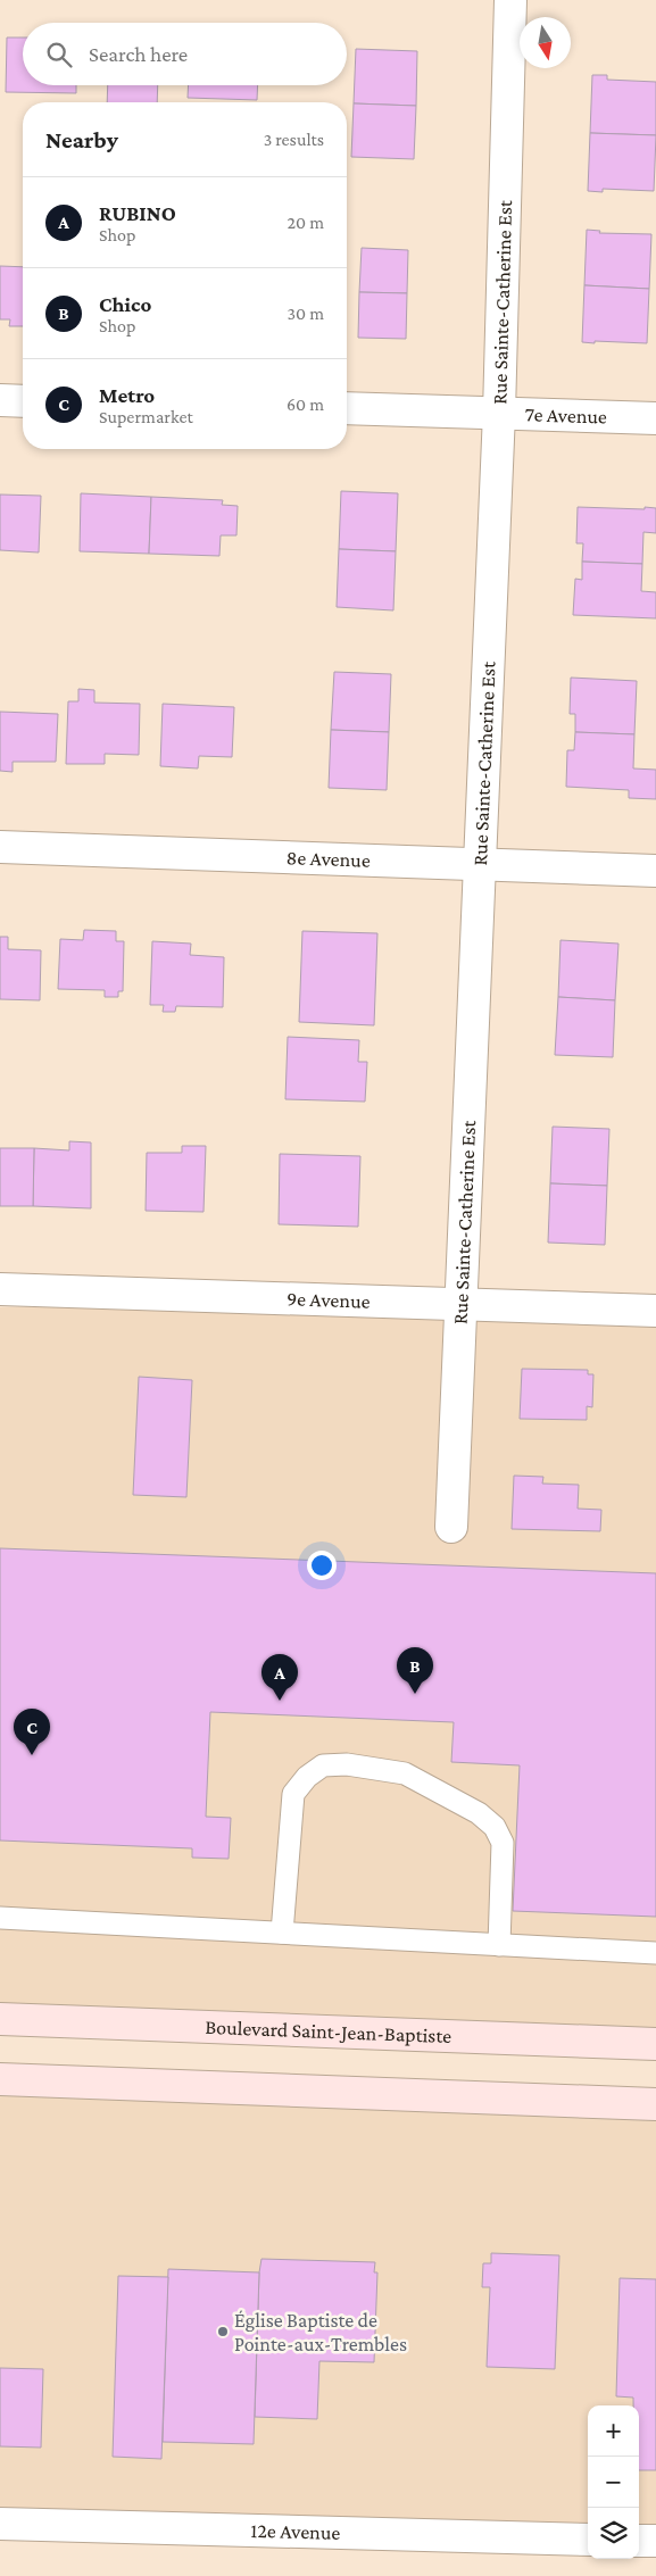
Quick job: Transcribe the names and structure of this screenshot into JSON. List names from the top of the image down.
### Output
{
  "streets": {
    "main road": ["Boulevard Saint-Jean-Baptiste"],
    "street": [
      "Rue Sainte-Catherine Est",
      "7e Avenue",
      "8e Avenue",
      "9e Avenue",
      "12e Avenue"
    ]
  },
  "crossings": [
    ["Rue Sainte-Catherine Est", "7e Avenue"],
    ["Rue Sainte-Catherine Est", "8e Avenue"],
    ["Rue Sainte-Catherine Est", "9e Avenue"]
  ],
  "places": ["Église Baptiste de Pointe-aux-Trembles"],
  "north": "bottom",
  "page": {
    "search": "Search here",
    "heading": ["Nearby", "3 results"],
    "list": [
      {
        "mark": "A",
        "name": "RUBINO",
        "note": "Shop",
        "value": "20 m"
      },
      {
        "mark": "B",
        "name": "Chico",
        "note": "Shop",
        "value": "30 m"
      },
      {
        "mark": "C",
        "name": "Metro",
        "note": "Supermarket",
        "value": "60 m"
      }
    ],
    "pins": ["B", "A", "C"],
    "map_buttons": ["+", "−"]
  }
}
